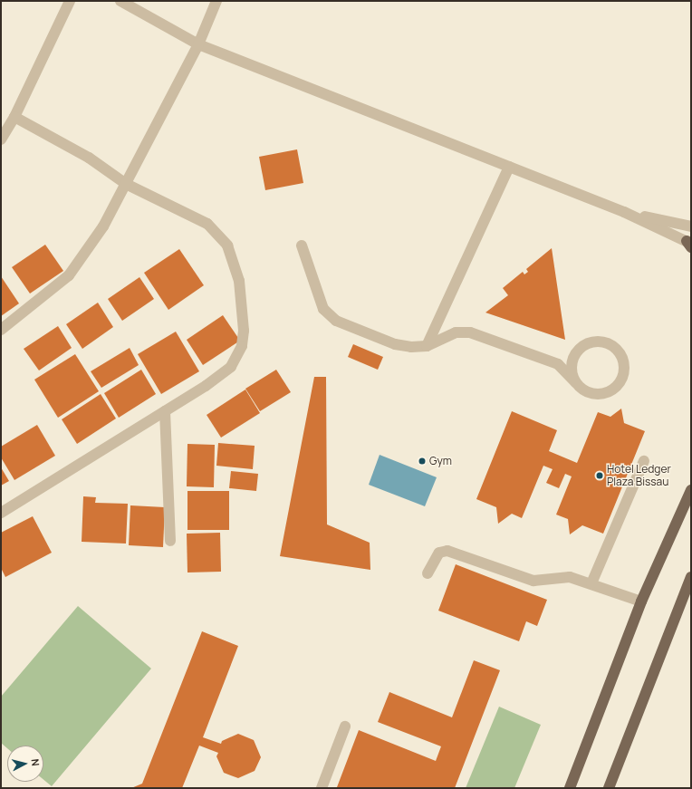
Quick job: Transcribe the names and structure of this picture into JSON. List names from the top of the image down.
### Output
{
  "places": ["Gym", "Hotel Ledger Plaza Bissau"],
  "north": "right"
}
